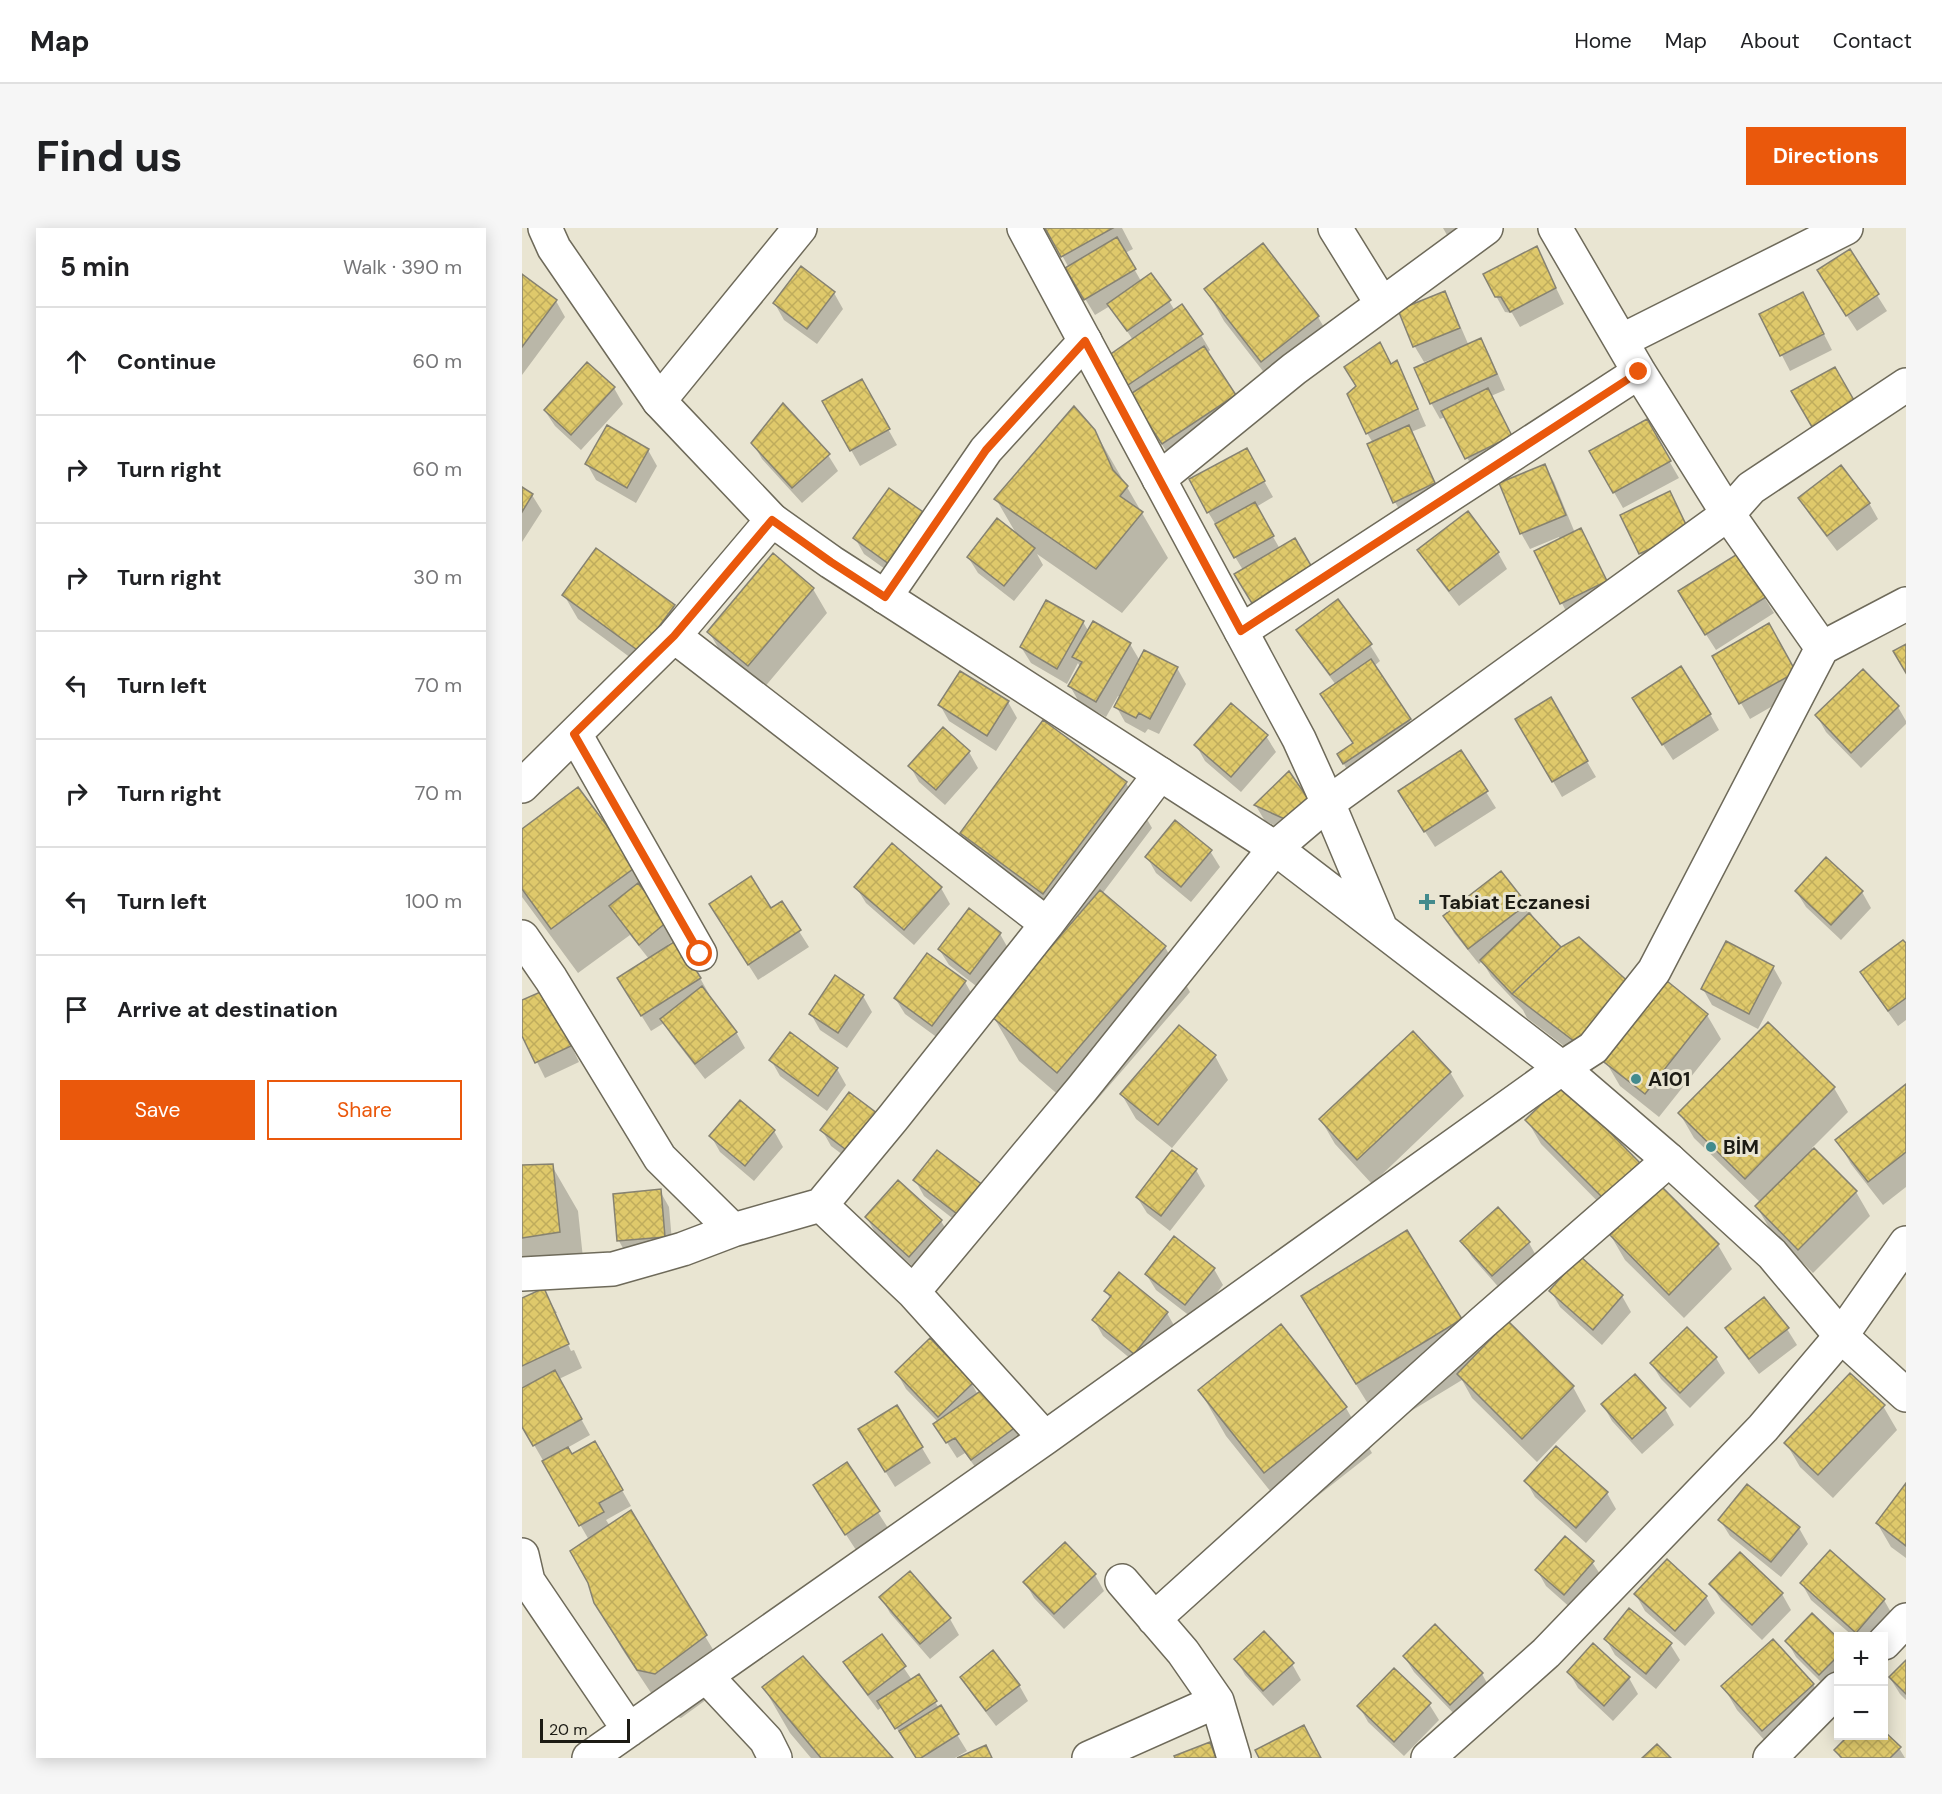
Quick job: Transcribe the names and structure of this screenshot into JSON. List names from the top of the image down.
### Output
{
  "places": {
    "health": ["Tabiat Eczanesi"],
    "other": ["A101", "BİM"]
  },
  "scale_bar": "20 m",
  "page": {
    "header": "Map",
    "nav": [
      "Home",
      "Map",
      "About",
      "Contact"
    ],
    "buttons": [
      "Directions",
      ["Save", "Share"]
    ],
    "title": "Find us",
    "heading": ["5 min", "Walk · 390 m"],
    "list": [
      ["Continue", "60 m"],
      ["Turn right", "60 m"],
      ["Turn right", "30 m"],
      ["Turn left", "70 m"],
      ["Turn right", "70 m"],
      ["Turn left", "100 m"],
      "Arrive at destination"
    ],
    "map_buttons": ["+", "−"],
    "scale": "20 m"
  }
}
